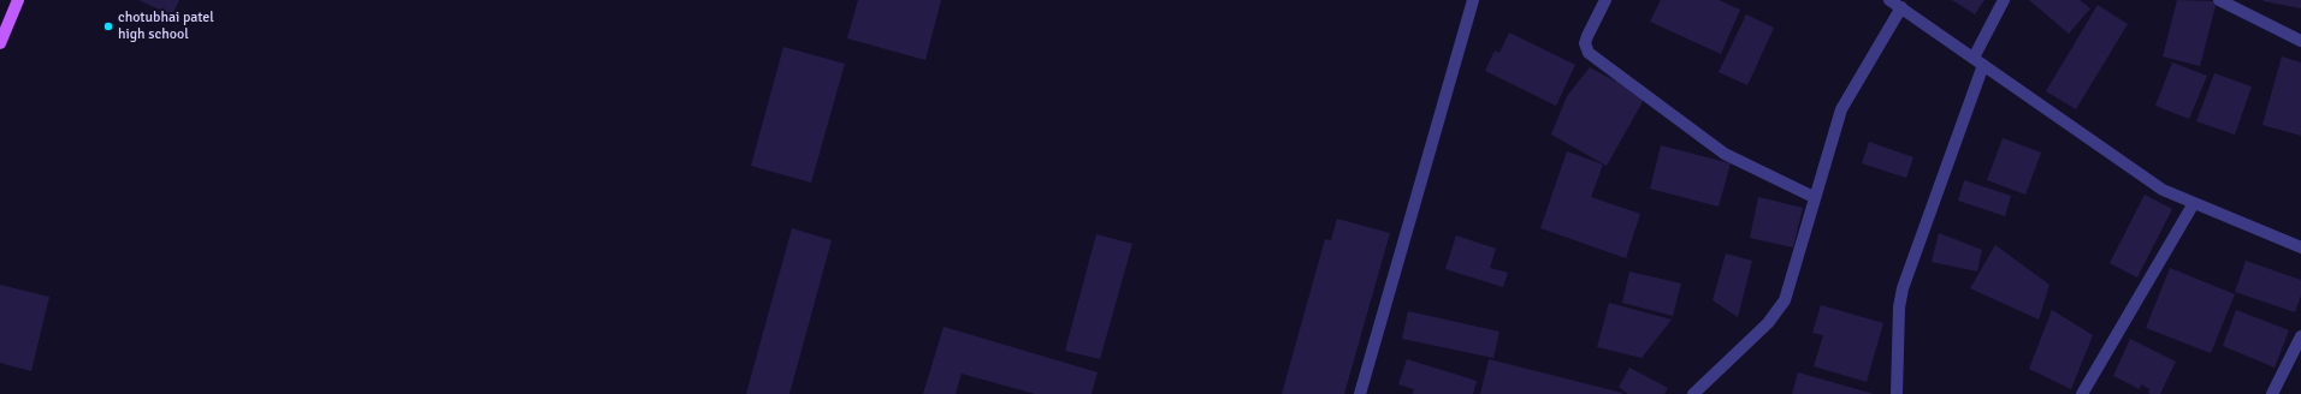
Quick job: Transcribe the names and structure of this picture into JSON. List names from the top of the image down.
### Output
{
  "places": ["chotubhai patel high school"]
}
